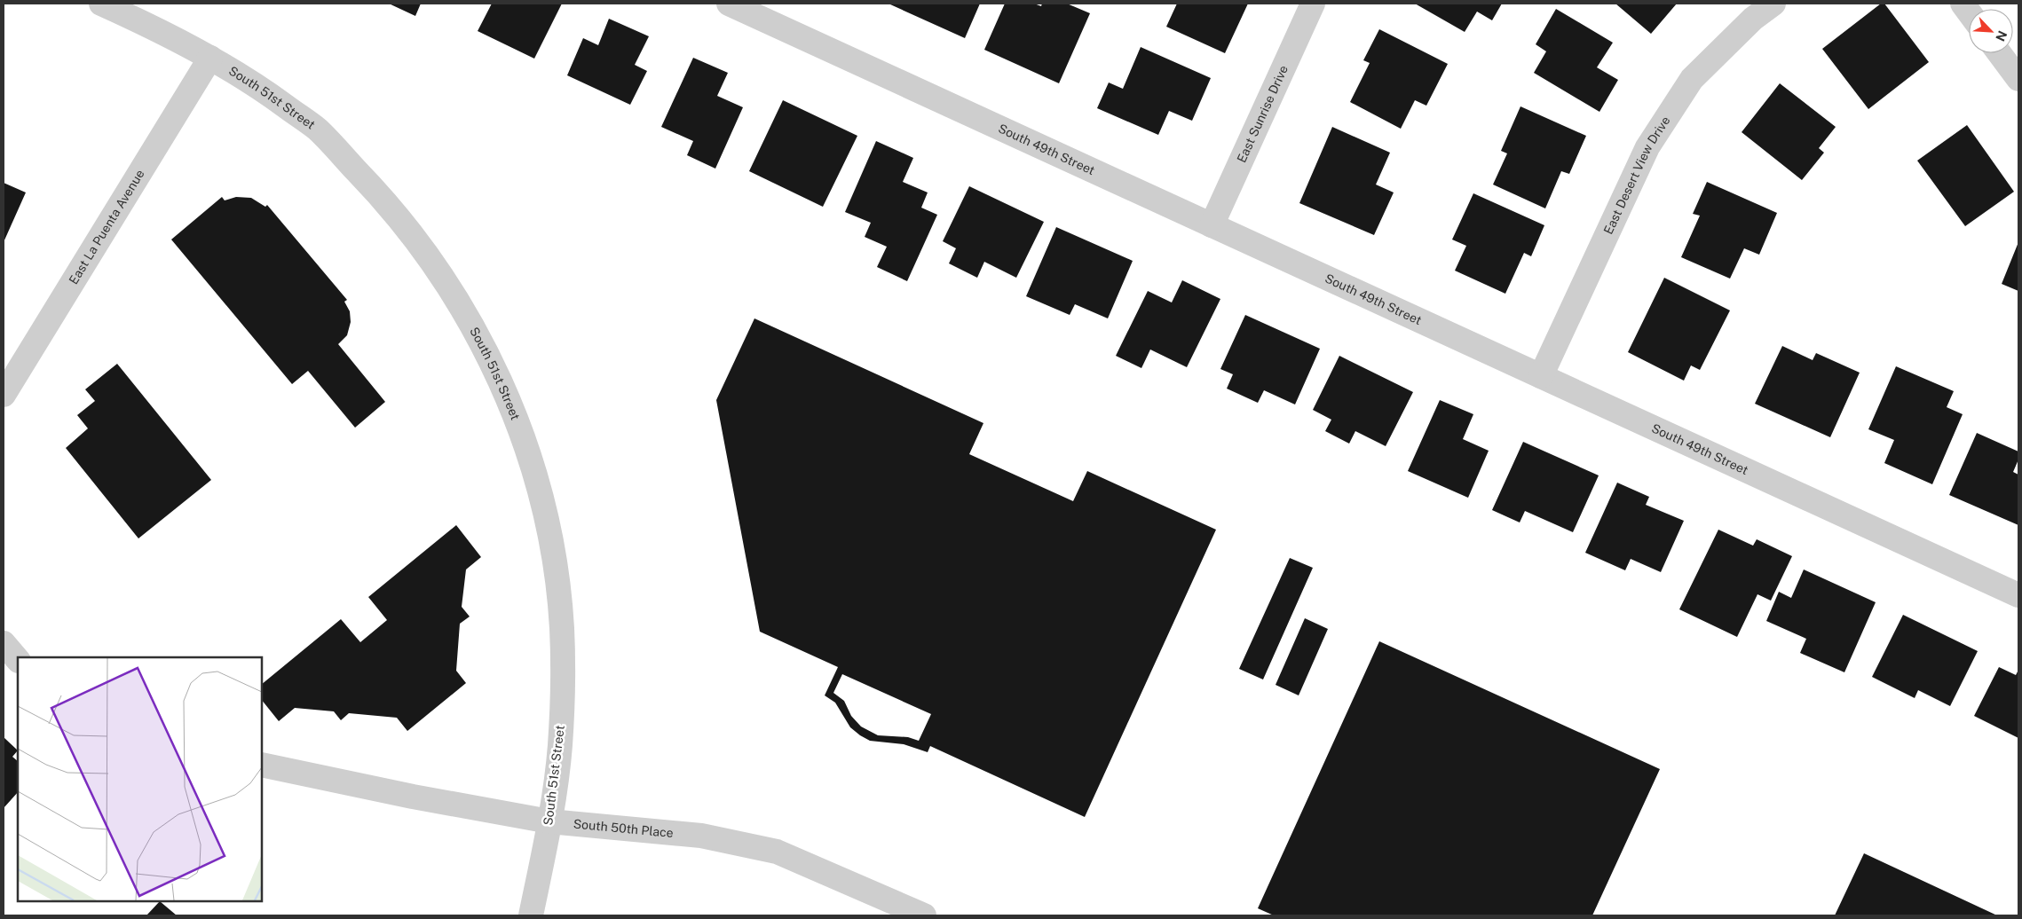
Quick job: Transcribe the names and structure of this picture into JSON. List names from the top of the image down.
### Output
{
  "streets": {
    "street": [
      "South 51st Street",
      "East Sunrise Drive",
      "South 49th Street",
      "East Desert View Drive",
      "East La Puenta Avenue",
      "South 50th Place"
    ]
  },
  "crossings": [
    ["South 51st Street", "East La Puenta Avenue"],
    ["South 51st Street", "South 50th Place"],
    ["East Sunrise Drive", "South 49th Street"],
    ["South 49th Street", "East Desert View Drive"]
  ],
  "north": "bottom right"
}
